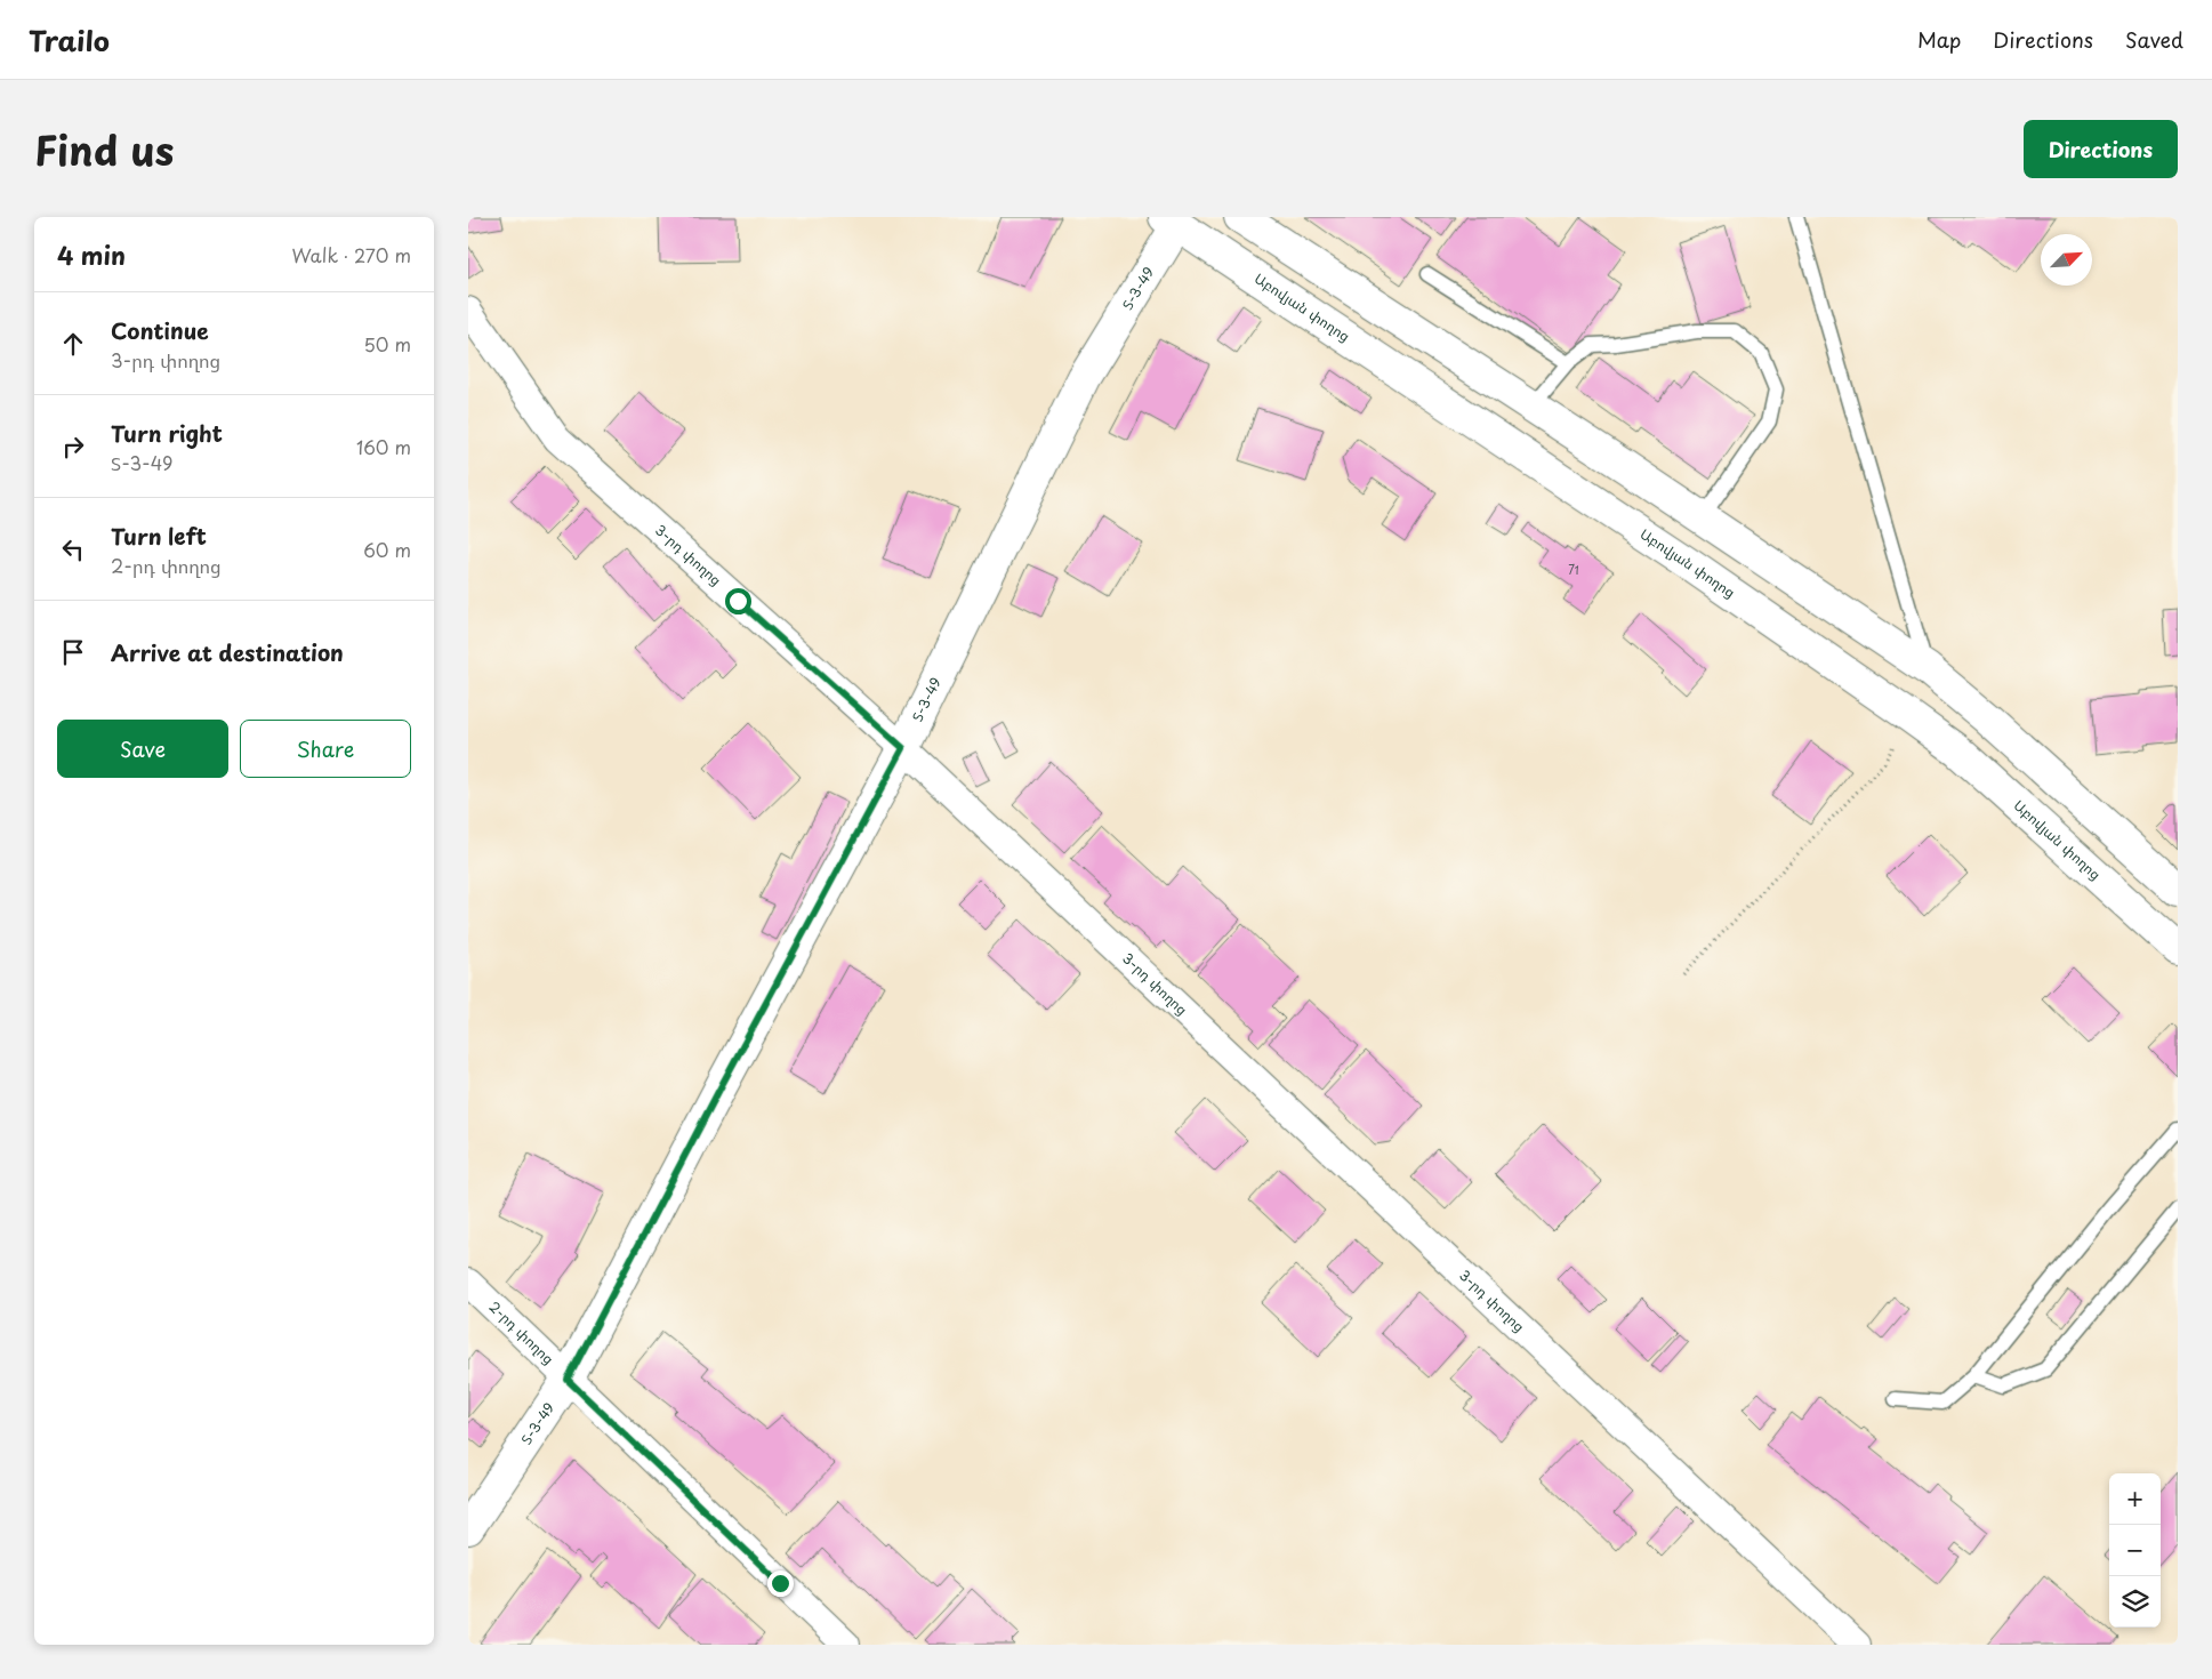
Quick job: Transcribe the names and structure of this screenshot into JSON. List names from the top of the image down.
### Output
{
  "streets": {
    "main road": ["Տ-3-49", "Աբովյան փողոց"],
    "street": ["3-րդ փողոց", "2-րդ փողոց"]
  },
  "crossings": [
    ["Տ-3-49", "Աբովյան փողոց"],
    ["Տ-3-49", "3-րդ փողոց"],
    ["Տ-3-49", "2-րդ փողոց"]
  ],
  "house_numbers": ["71"],
  "north": "top right",
  "page": {
    "header": "Trailo",
    "nav": ["Map", "Directions", "Saved"],
    "title": "Find us",
    "buttons": [
      "Directions",
      ["Save", "Share"]
    ],
    "heading": ["4 min", "Walk · 270 m"],
    "list": [
      ["Continue", "3-րդ փողոց", "50 m"],
      ["Turn right", "Տ-3-49", "160 m"],
      ["Turn left", "2-րդ փողոց", "60 m"],
      "Arrive at destination"
    ],
    "map_buttons": ["+", "−"]
  }
}
